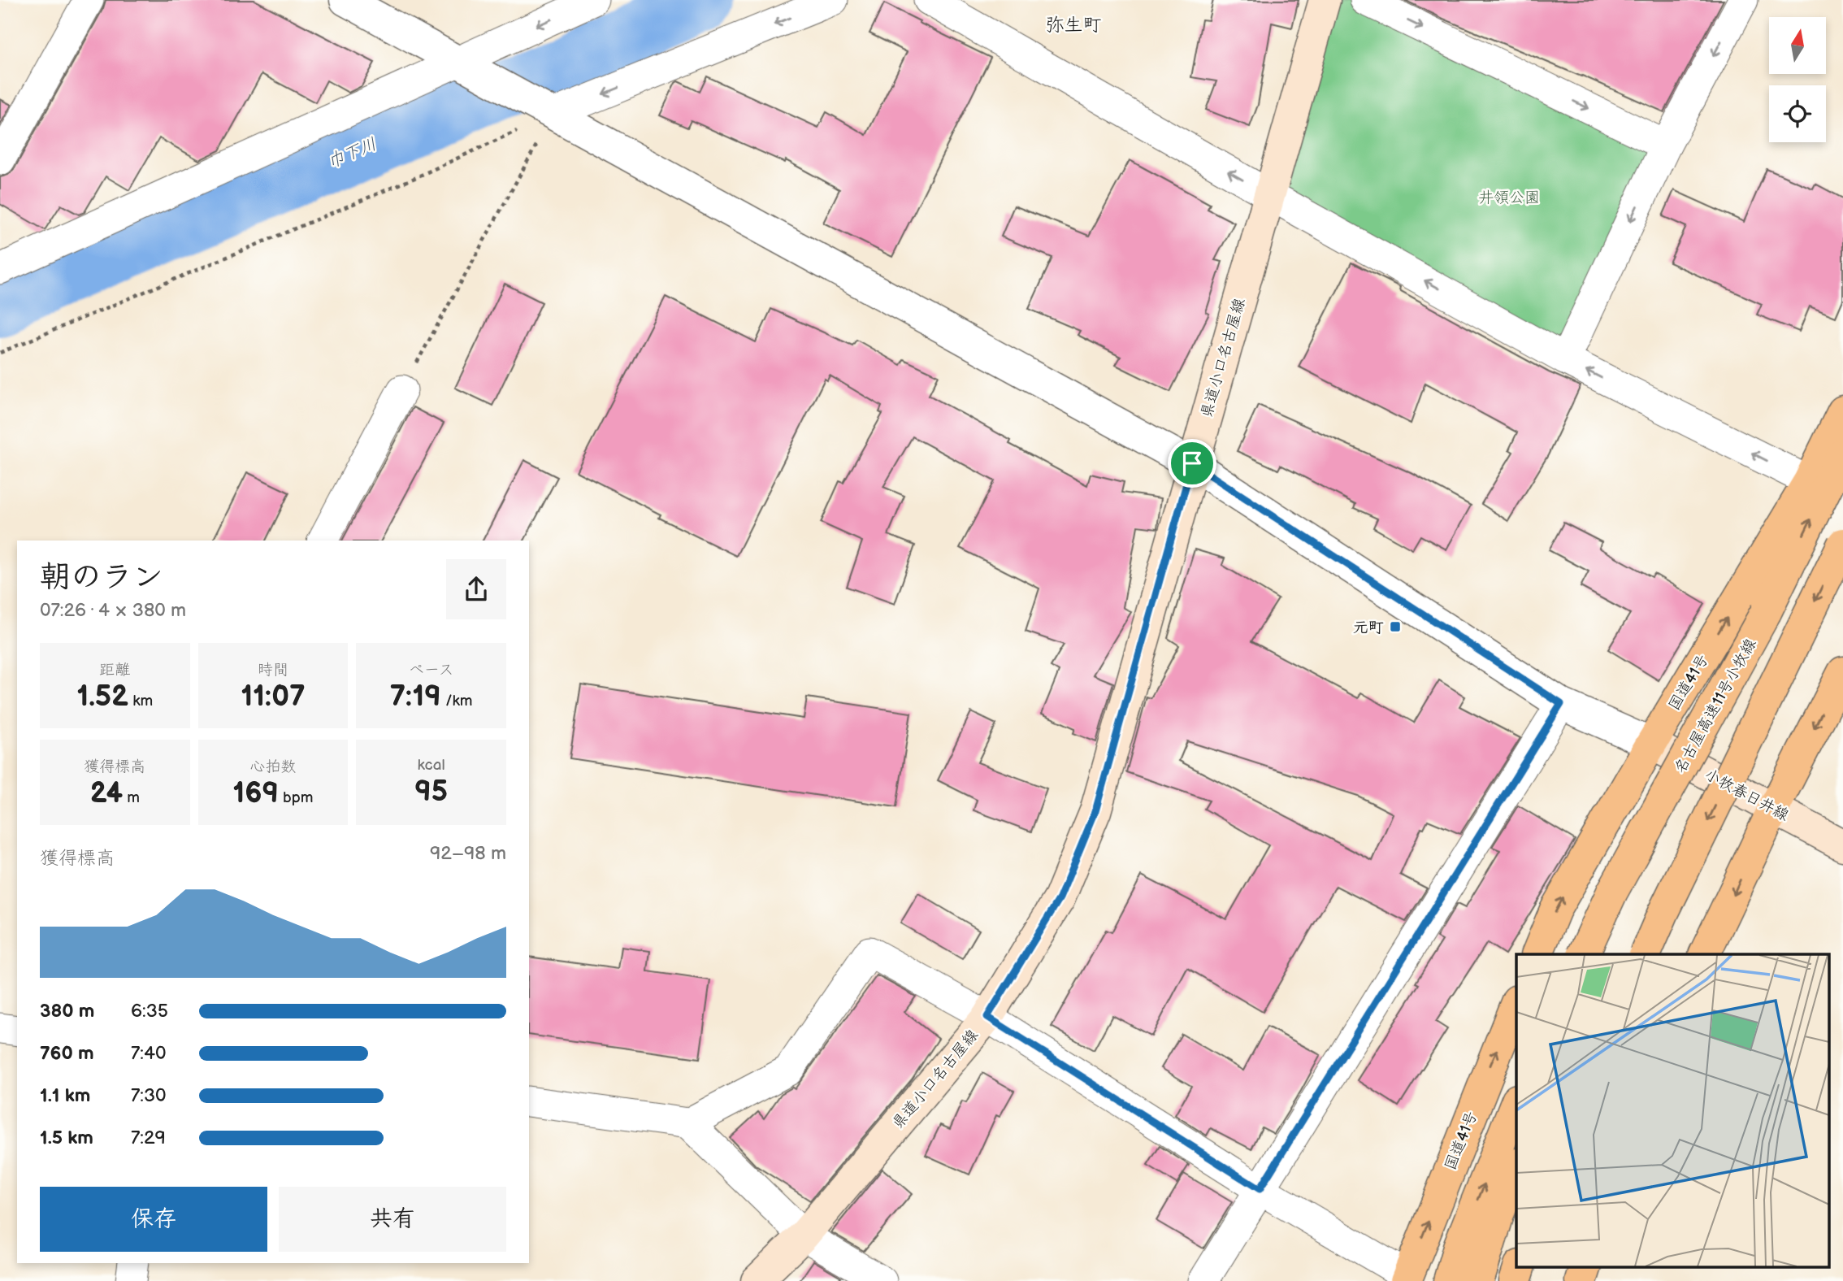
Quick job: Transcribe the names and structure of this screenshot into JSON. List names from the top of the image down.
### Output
{
  "streets": {
    "highway": ["国道41号", "名古屋高速11号小牧線"],
    "main road": ["県道小口名古屋線", "小牧春日井線"]
  },
  "crossings": [
    ["国道41号", "小牧春日井線"]
  ],
  "districts": ["弥生町"],
  "water": ["巾下川"],
  "parks": ["井領公園"],
  "places": {
    "transit": ["元町"]
  },
  "north": "top",
  "page": {
    "heading": ["朝のラン", "07:26 · 4 × 380 m"],
    "stats": [
      ["距離", "1.52 km"],
      ["時間", "11:07"],
      ["ペース", "7:19 /km"],
      ["獲得標高", "24 m"],
      ["心拍数", "169 bpm"],
      ["kcal", "95"]
    ],
    "chart": ["獲得標高", "92–98 m"],
    "list": [
      {
        "name": "380 m",
        "note": "6:35"
      },
      {
        "name": "760 m",
        "note": "7:40"
      },
      {
        "name": "1.1 km",
        "note": "7:30"
      },
      {
        "name": "1.5 km",
        "note": "7:29"
      }
    ],
    "buttons": ["保存", "共有"]
  }
}
